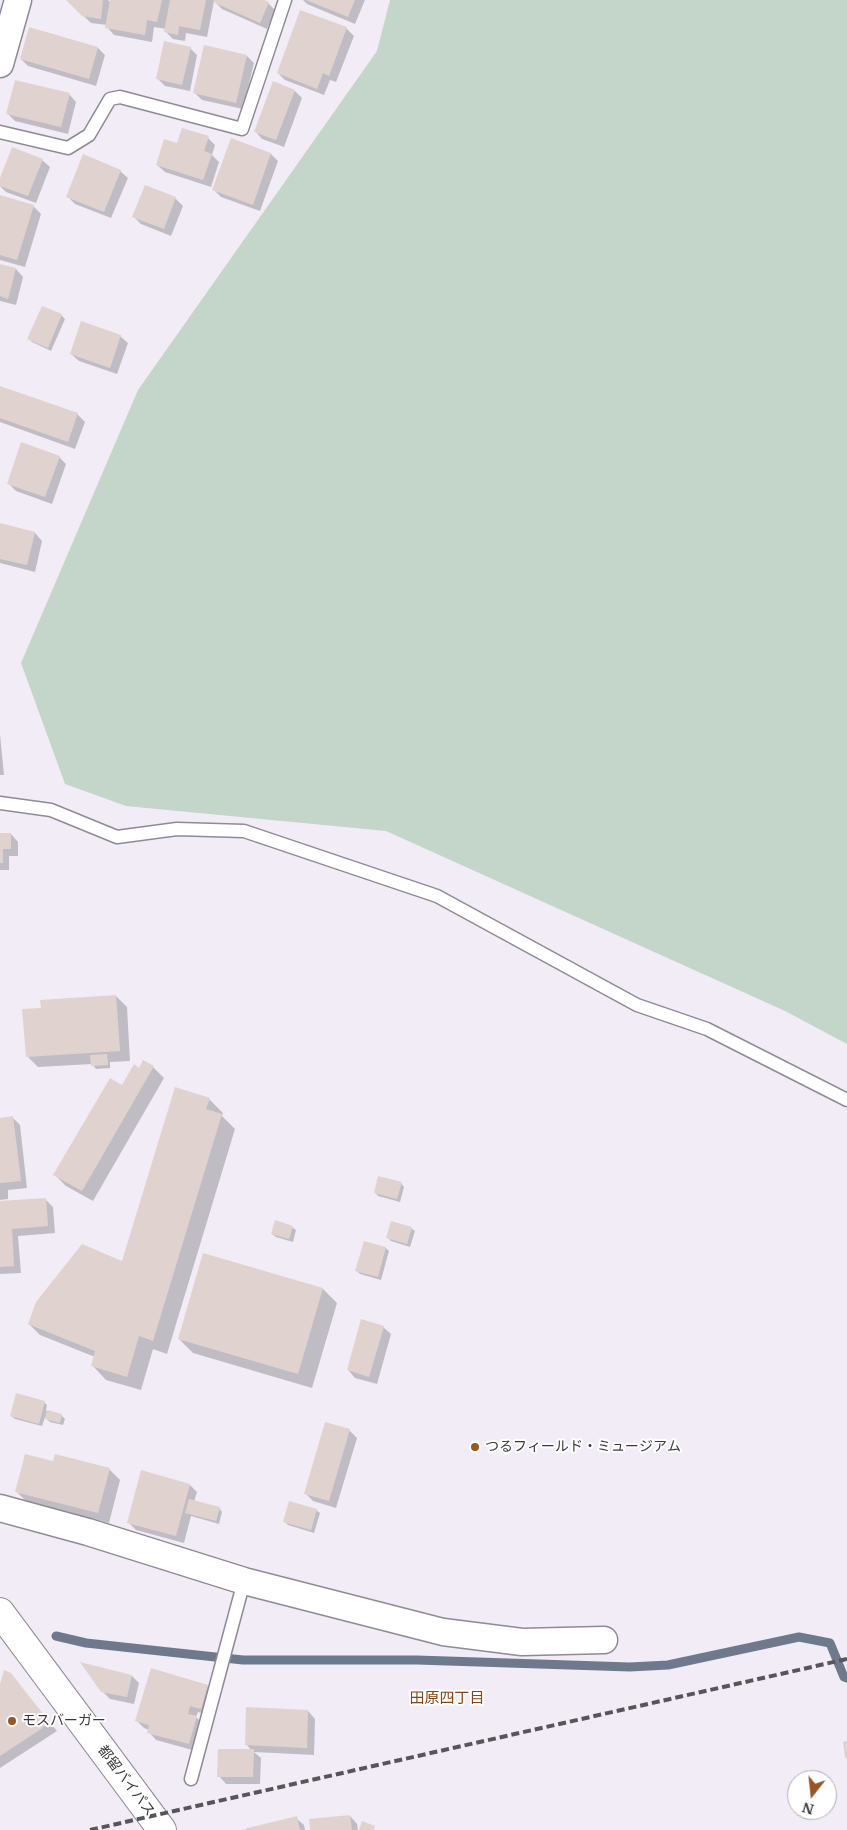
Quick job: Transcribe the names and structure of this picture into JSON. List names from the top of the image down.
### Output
{
  "streets": {
    "highway": ["都留バイパス"]
  },
  "districts": ["田原四丁目"],
  "places": ["つるフィールド・ミュージアム", "モスバーガー"],
  "north": "bottom"
}
